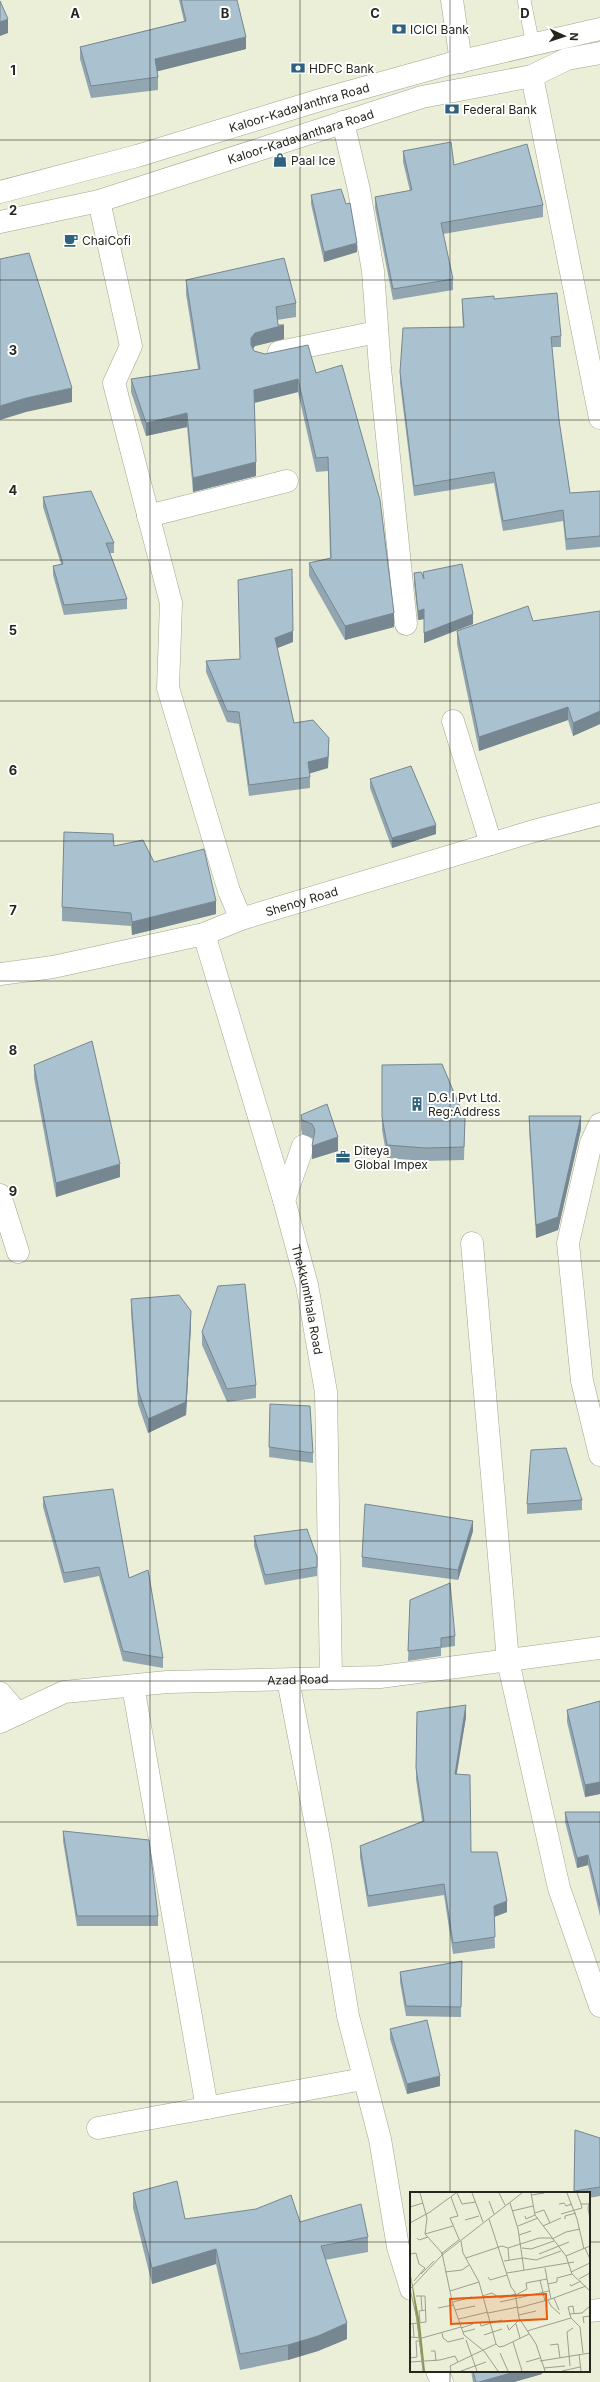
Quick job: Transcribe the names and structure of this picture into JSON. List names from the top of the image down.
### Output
{
  "streets": {
    "street": [
      "Kaloor-Kadavanthra Road",
      "Kaloor-Kadavanthara Road",
      "Shenoy Road",
      "Thekkumthala Road",
      "Azad Road"
    ]
  },
  "crossings": [
    ["Shenoy Road", "Thekkumthala Road"],
    ["Thekkumthala Road", "Azad Road"]
  ],
  "places": {
    "bank": ["ICICI Bank", "HDFC Bank", "Federal Bank"],
    "shop": ["Paal Ice"],
    "cafe": ["ChaiCofi"],
    "building": ["D.G.I Pvt Ltd. Reg:Address"],
    "office": ["Diteya Global Impex"]
  },
  "north": "right",
  "grid": {
    "columns": [
      "A",
      "B",
      "C",
      "D"
    ],
    "rows": [
      "1",
      "2",
      "3",
      "4",
      "5",
      "6",
      "7",
      "8",
      "9"
    ]
  }
}
